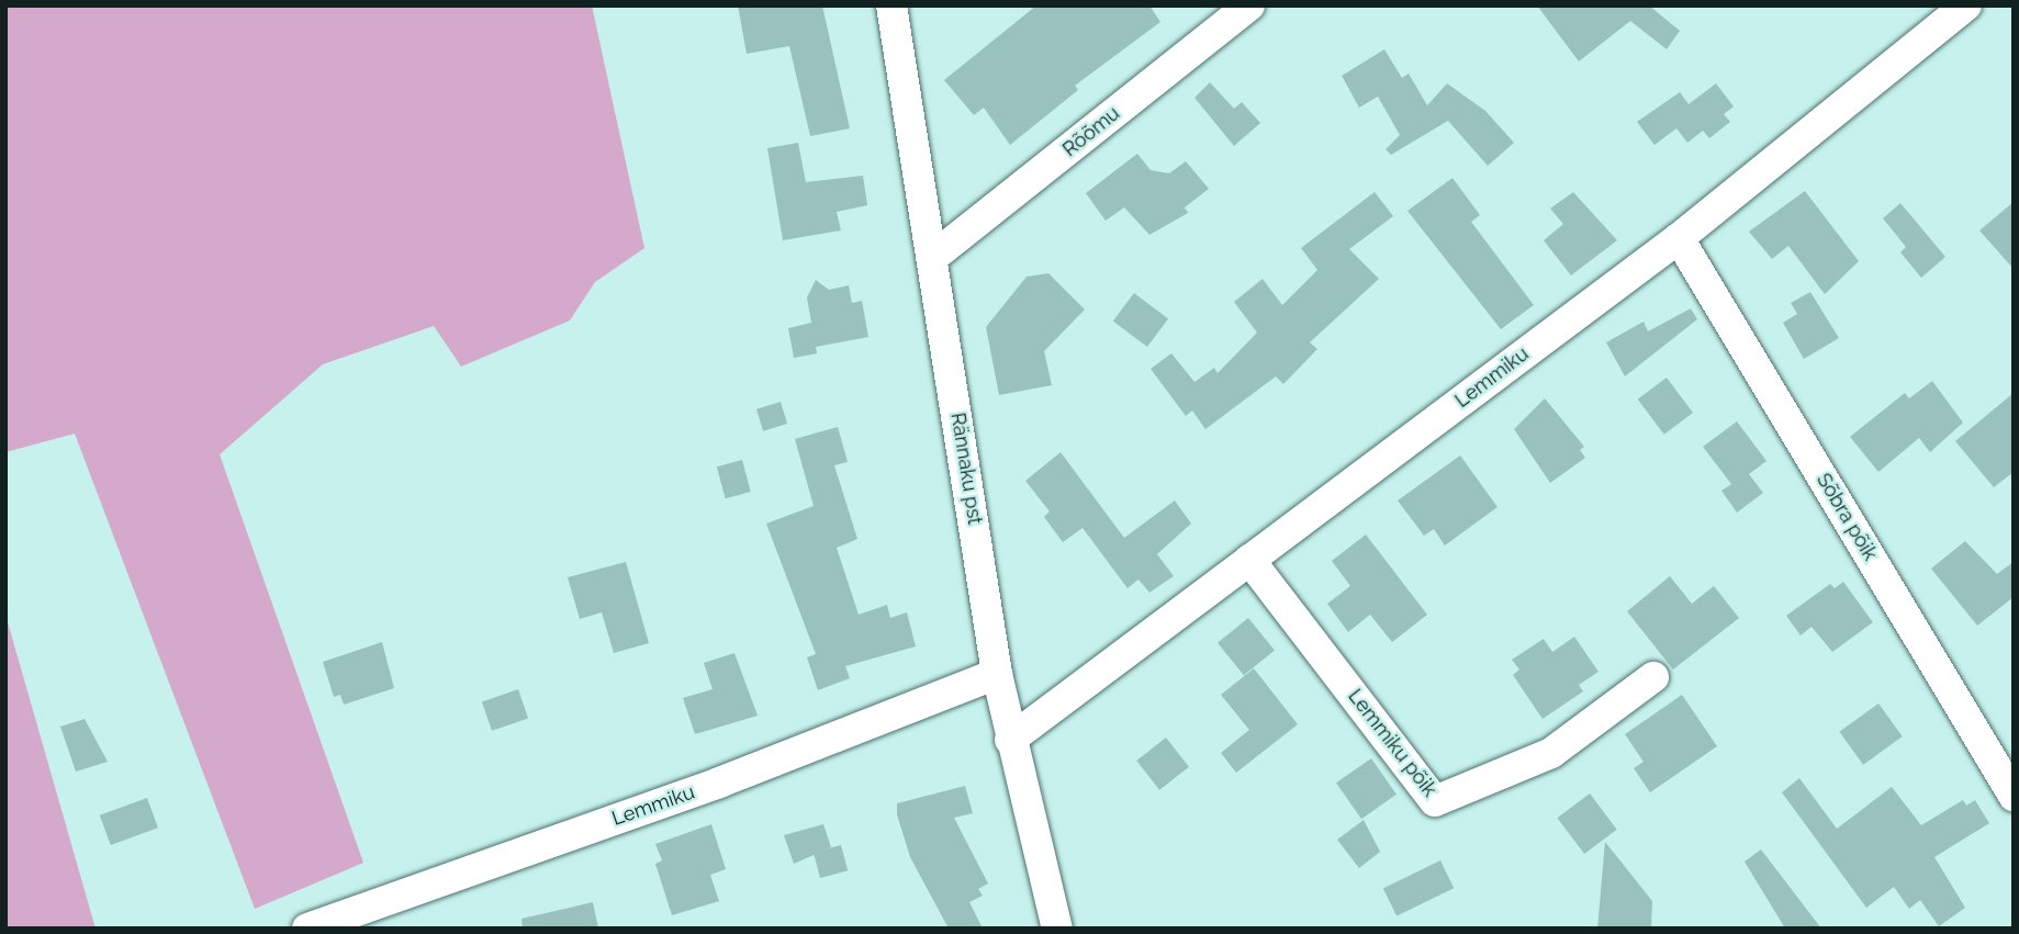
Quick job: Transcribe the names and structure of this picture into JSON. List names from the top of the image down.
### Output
{
  "streets": {
    "street": [
      "Rõõmu",
      "Lemmiku",
      "Rännaku pst",
      "Sõbra põik",
      "Lemmiku põik"
    ]
  },
  "crossings": [
    ["Rõõmu", "Rännaku pst"],
    ["Lemmiku", "Rännaku pst"],
    ["Lemmiku", "Sõbra põik"],
    ["Lemmiku", "Lemmiku põik"]
  ]
}
